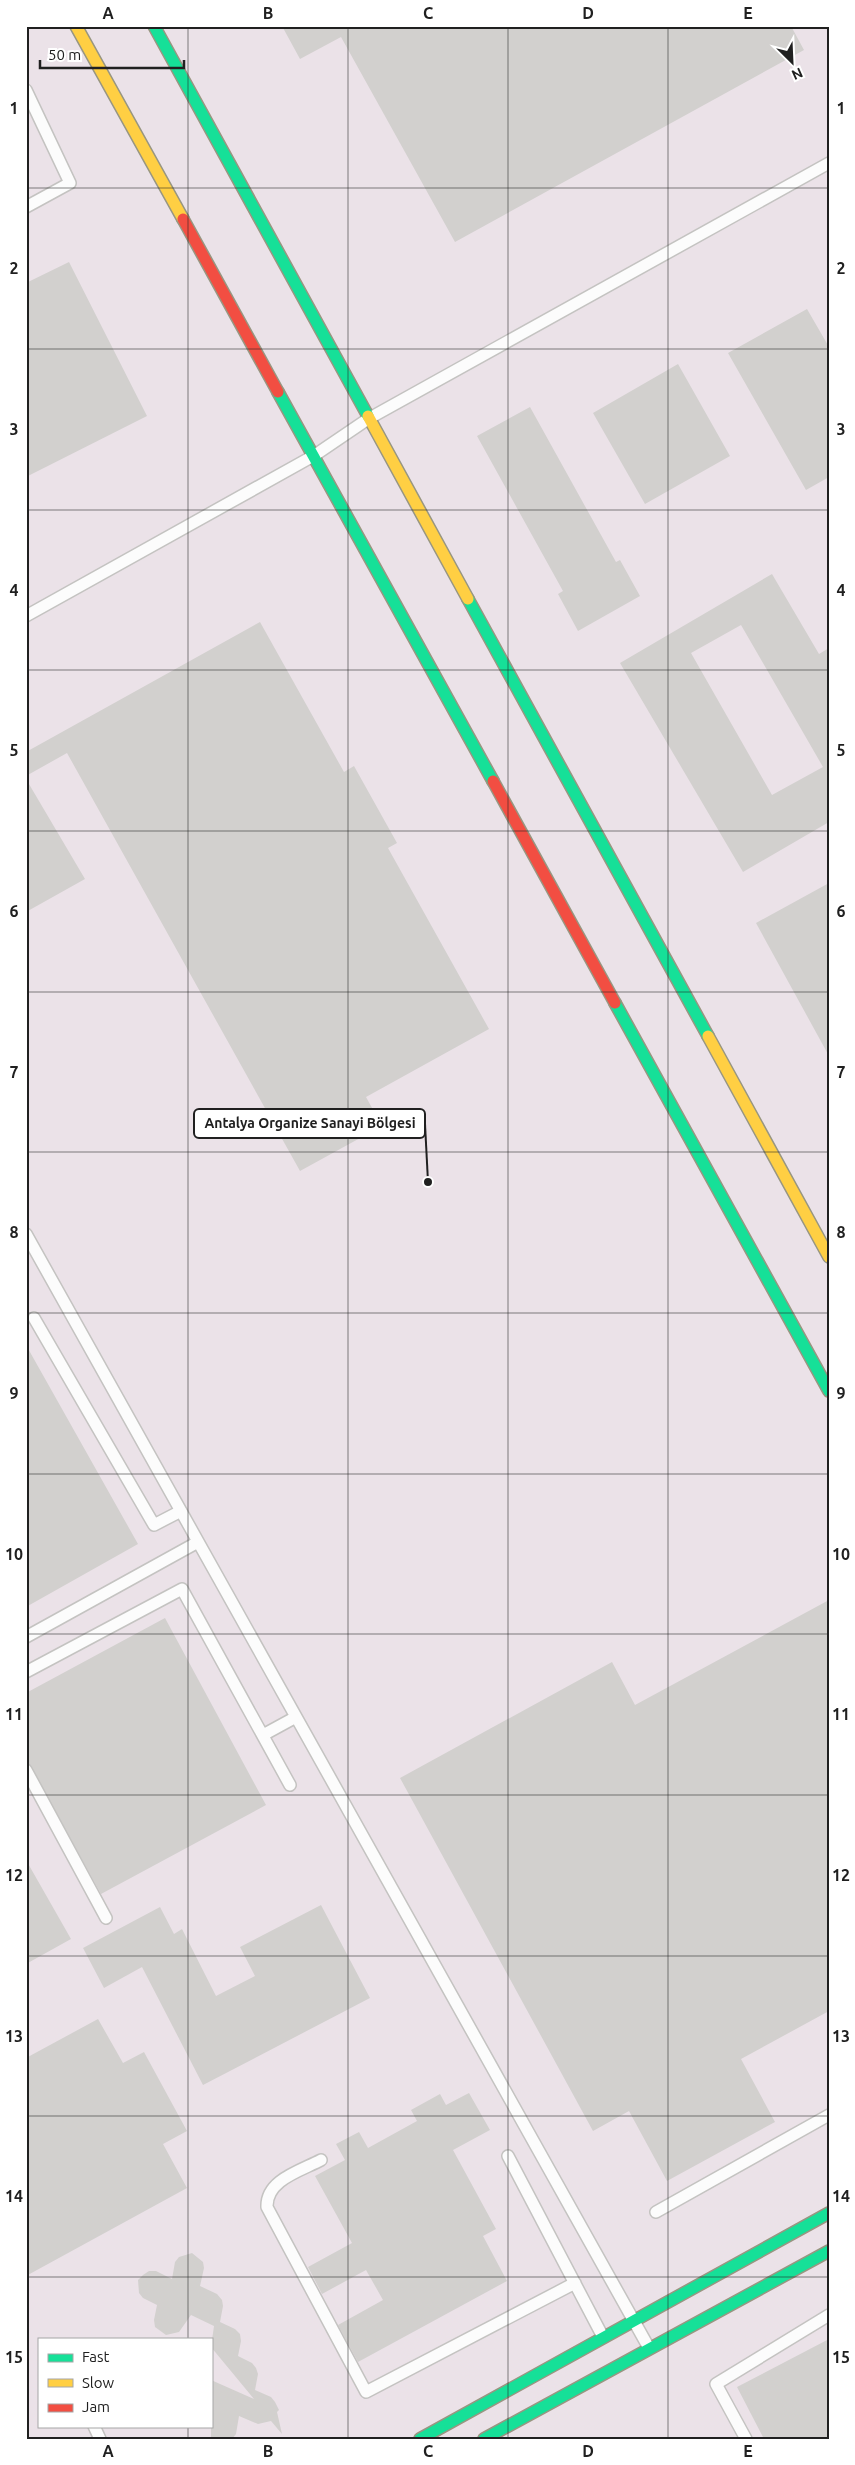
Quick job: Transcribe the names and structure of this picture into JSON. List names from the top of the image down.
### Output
{
  "places": ["Antalya Organize Sanayi Bölgesi"],
  "legend": ["Fast", "Slow", "Jam"],
  "scale_bar": "50 m",
  "north": "bottom right",
  "grid": {
    "columns": [
      "A",
      "B",
      "C",
      "D",
      "E"
    ],
    "rows": [
      "1",
      "2",
      "3",
      "4",
      "5",
      "6",
      "7",
      "8",
      "9",
      "10",
      "11",
      "12",
      "13",
      "14",
      "15"
    ]
  }
}
